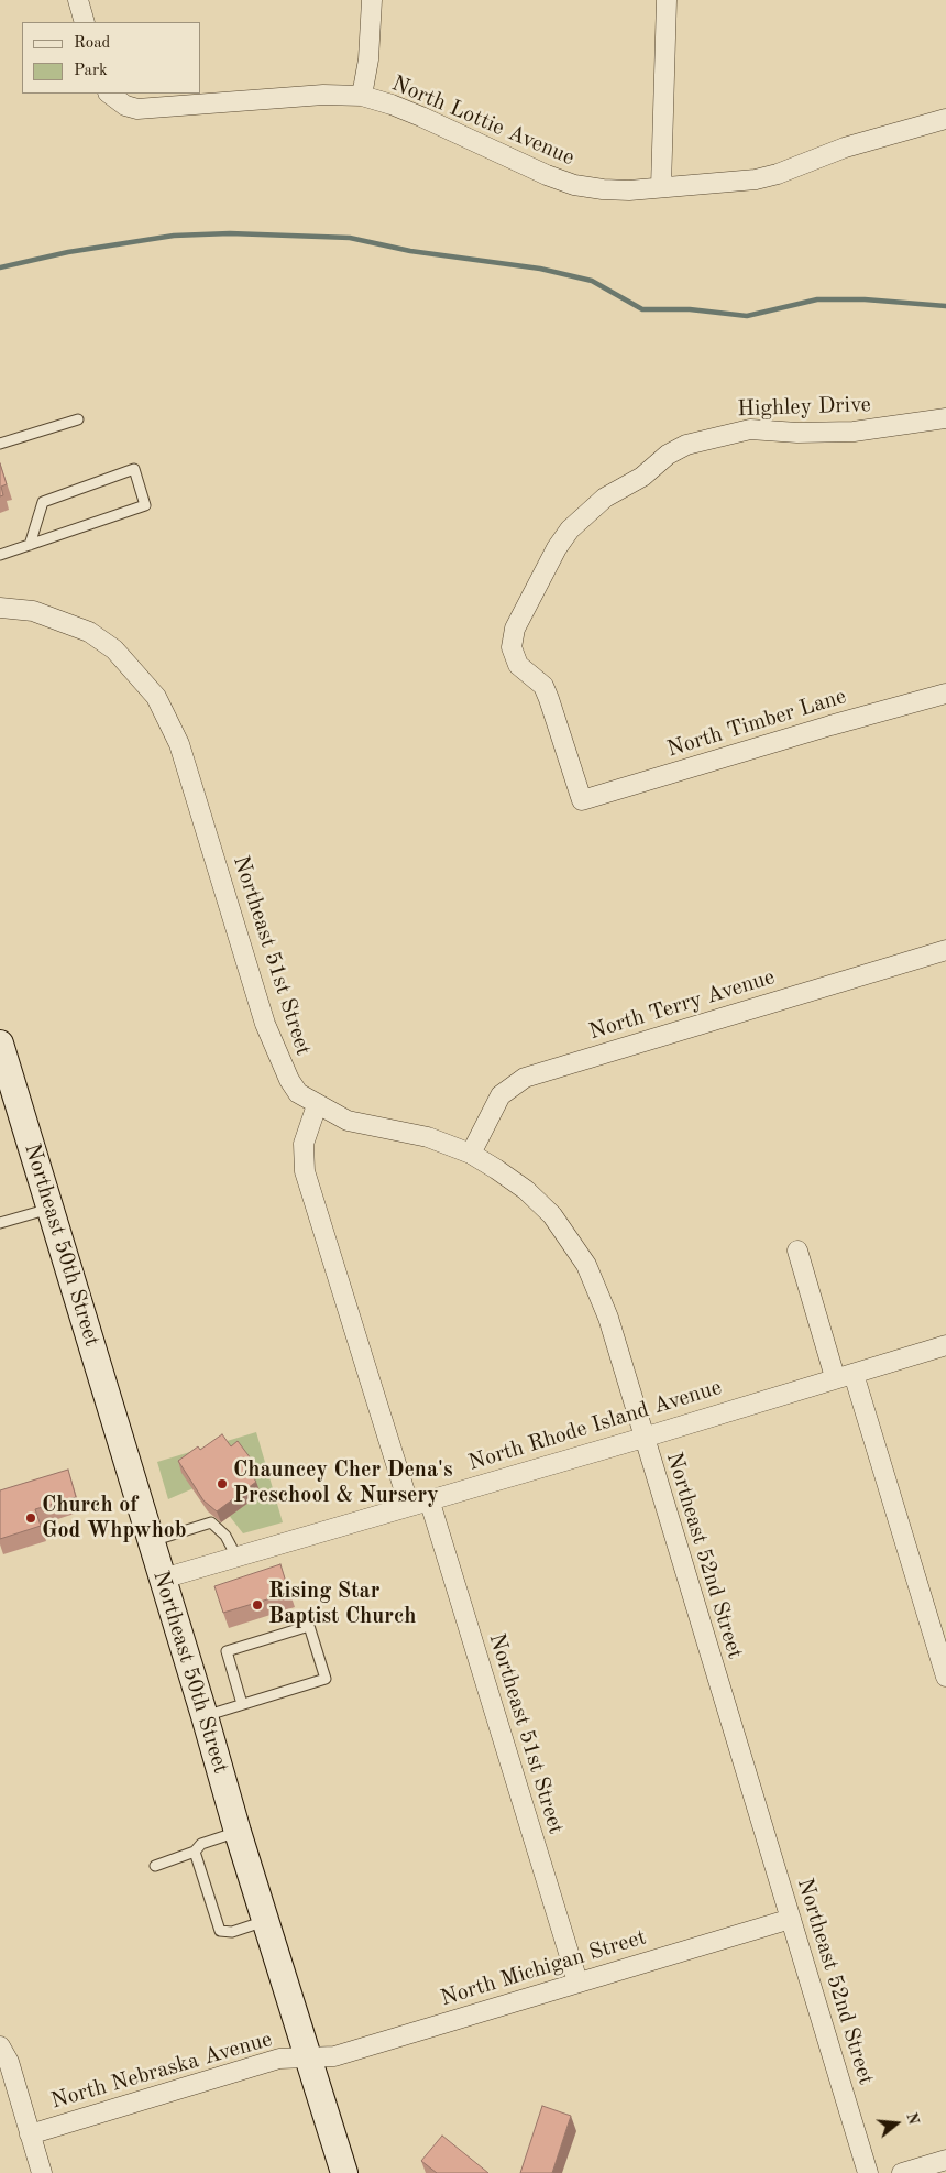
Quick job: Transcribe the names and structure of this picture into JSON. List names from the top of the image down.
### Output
{
  "streets": {
    "street": [
      "North Lottie Avenue",
      "Highley Drive",
      "North Timber Lane",
      "Northeast 51st Street",
      "North Terry Avenue",
      "Northeast 50th Street",
      "North Rhode Island Avenue",
      "Northeast 52nd Street",
      "North Michigan Street",
      "North Nebraska Avenue"
    ]
  },
  "crossings": [
    ["Highley Drive", "North Timber Lane"],
    ["Northeast 51st Street", "North Rhode Island Avenue"],
    ["Northeast 51st Street", "Northeast 52nd Street"],
    ["Northeast 51st Street", "North Michigan Street"],
    ["North Terry Avenue", "Northeast 52nd Street"],
    ["Northeast 50th Street", "North Rhode Island Avenue"],
    ["Northeast 50th Street", "North Michigan Street"],
    ["Northeast 50th Street", "North Nebraska Avenue"],
    ["North Rhode Island Avenue", "Northeast 52nd Street"],
    ["Northeast 52nd Street", "North Michigan Street"],
    ["North Michigan Street", "North Nebraska Avenue"]
  ],
  "places": ["Chauncey Cher Dena's Preschool & Nursery", "Church of God Whpwhob", "Rising Star Baptist Church"],
  "legend": ["Road", "Park"],
  "north": "right"
}
